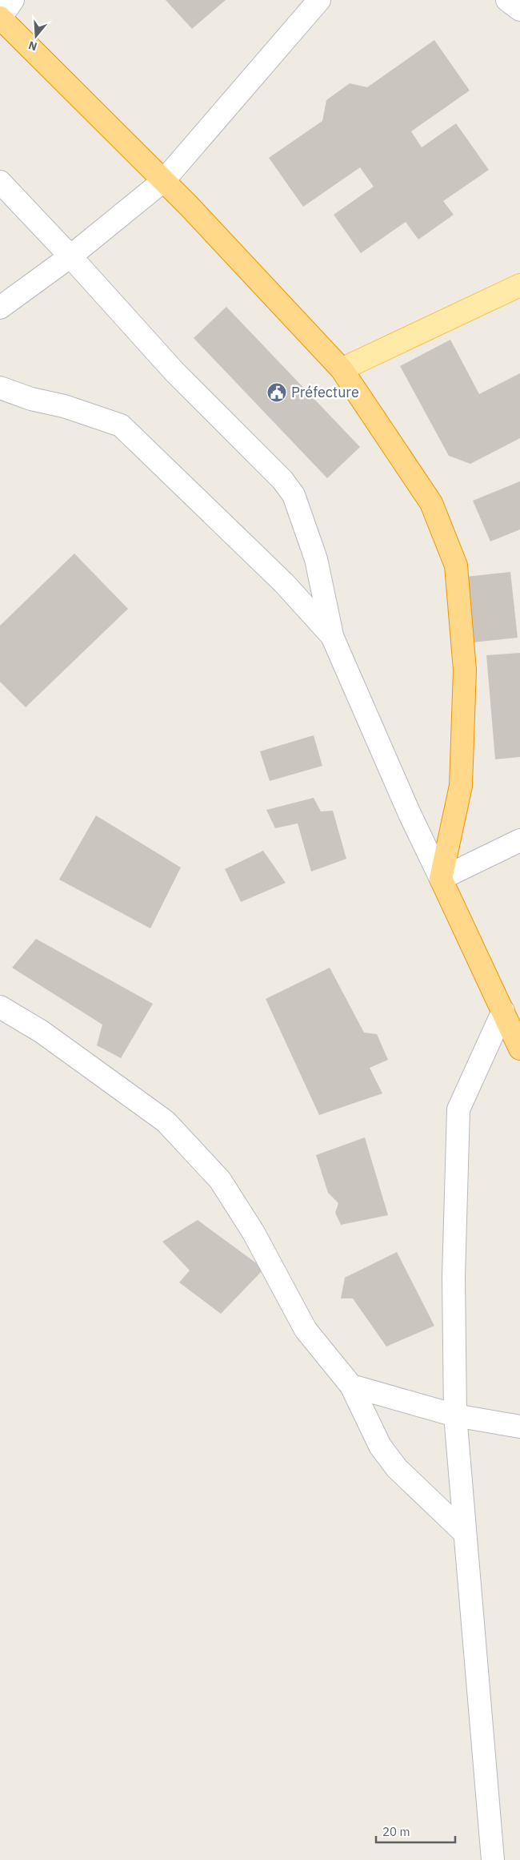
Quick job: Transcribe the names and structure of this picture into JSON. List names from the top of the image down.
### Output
{
  "places": {
    "public building": ["Préfecture"]
  },
  "scale_bar": "20 m",
  "north": "bottom"
}
